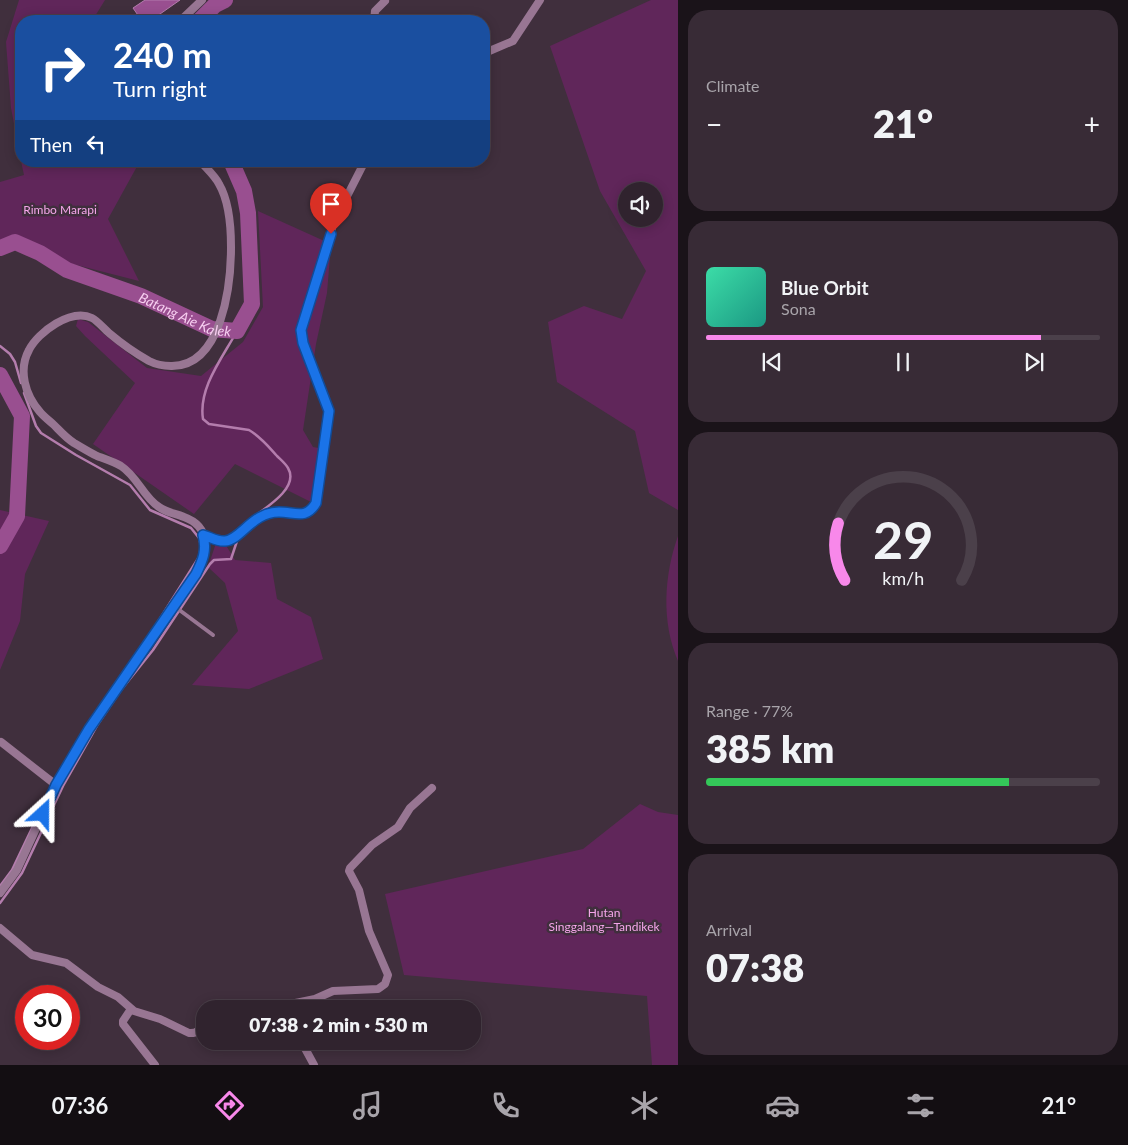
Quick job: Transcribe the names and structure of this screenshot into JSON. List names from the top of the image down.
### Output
{
  "water": ["Batang Aie Kalek"],
  "parks": ["Rimbo Marapi", "Hutan Singgalang—Tandikek"],
  "page": {
    "tile": [
      "Climate",
      ["Range · 77%", "385 km"],
      ["Arrival", "07:38"]
    ],
    "turn": ["240 m", "Turn right"],
    "heat": ["−", "21°", "+"],
    "then": "Then",
    "song": ["Blue Orbit", "Sona"],
    "limit": "30",
    "trip": "07:38 · 2 min · 530 m",
    "tabs": ["07:36", "21°"],
    "gauge": ["29", "km/h"]
  }
}
